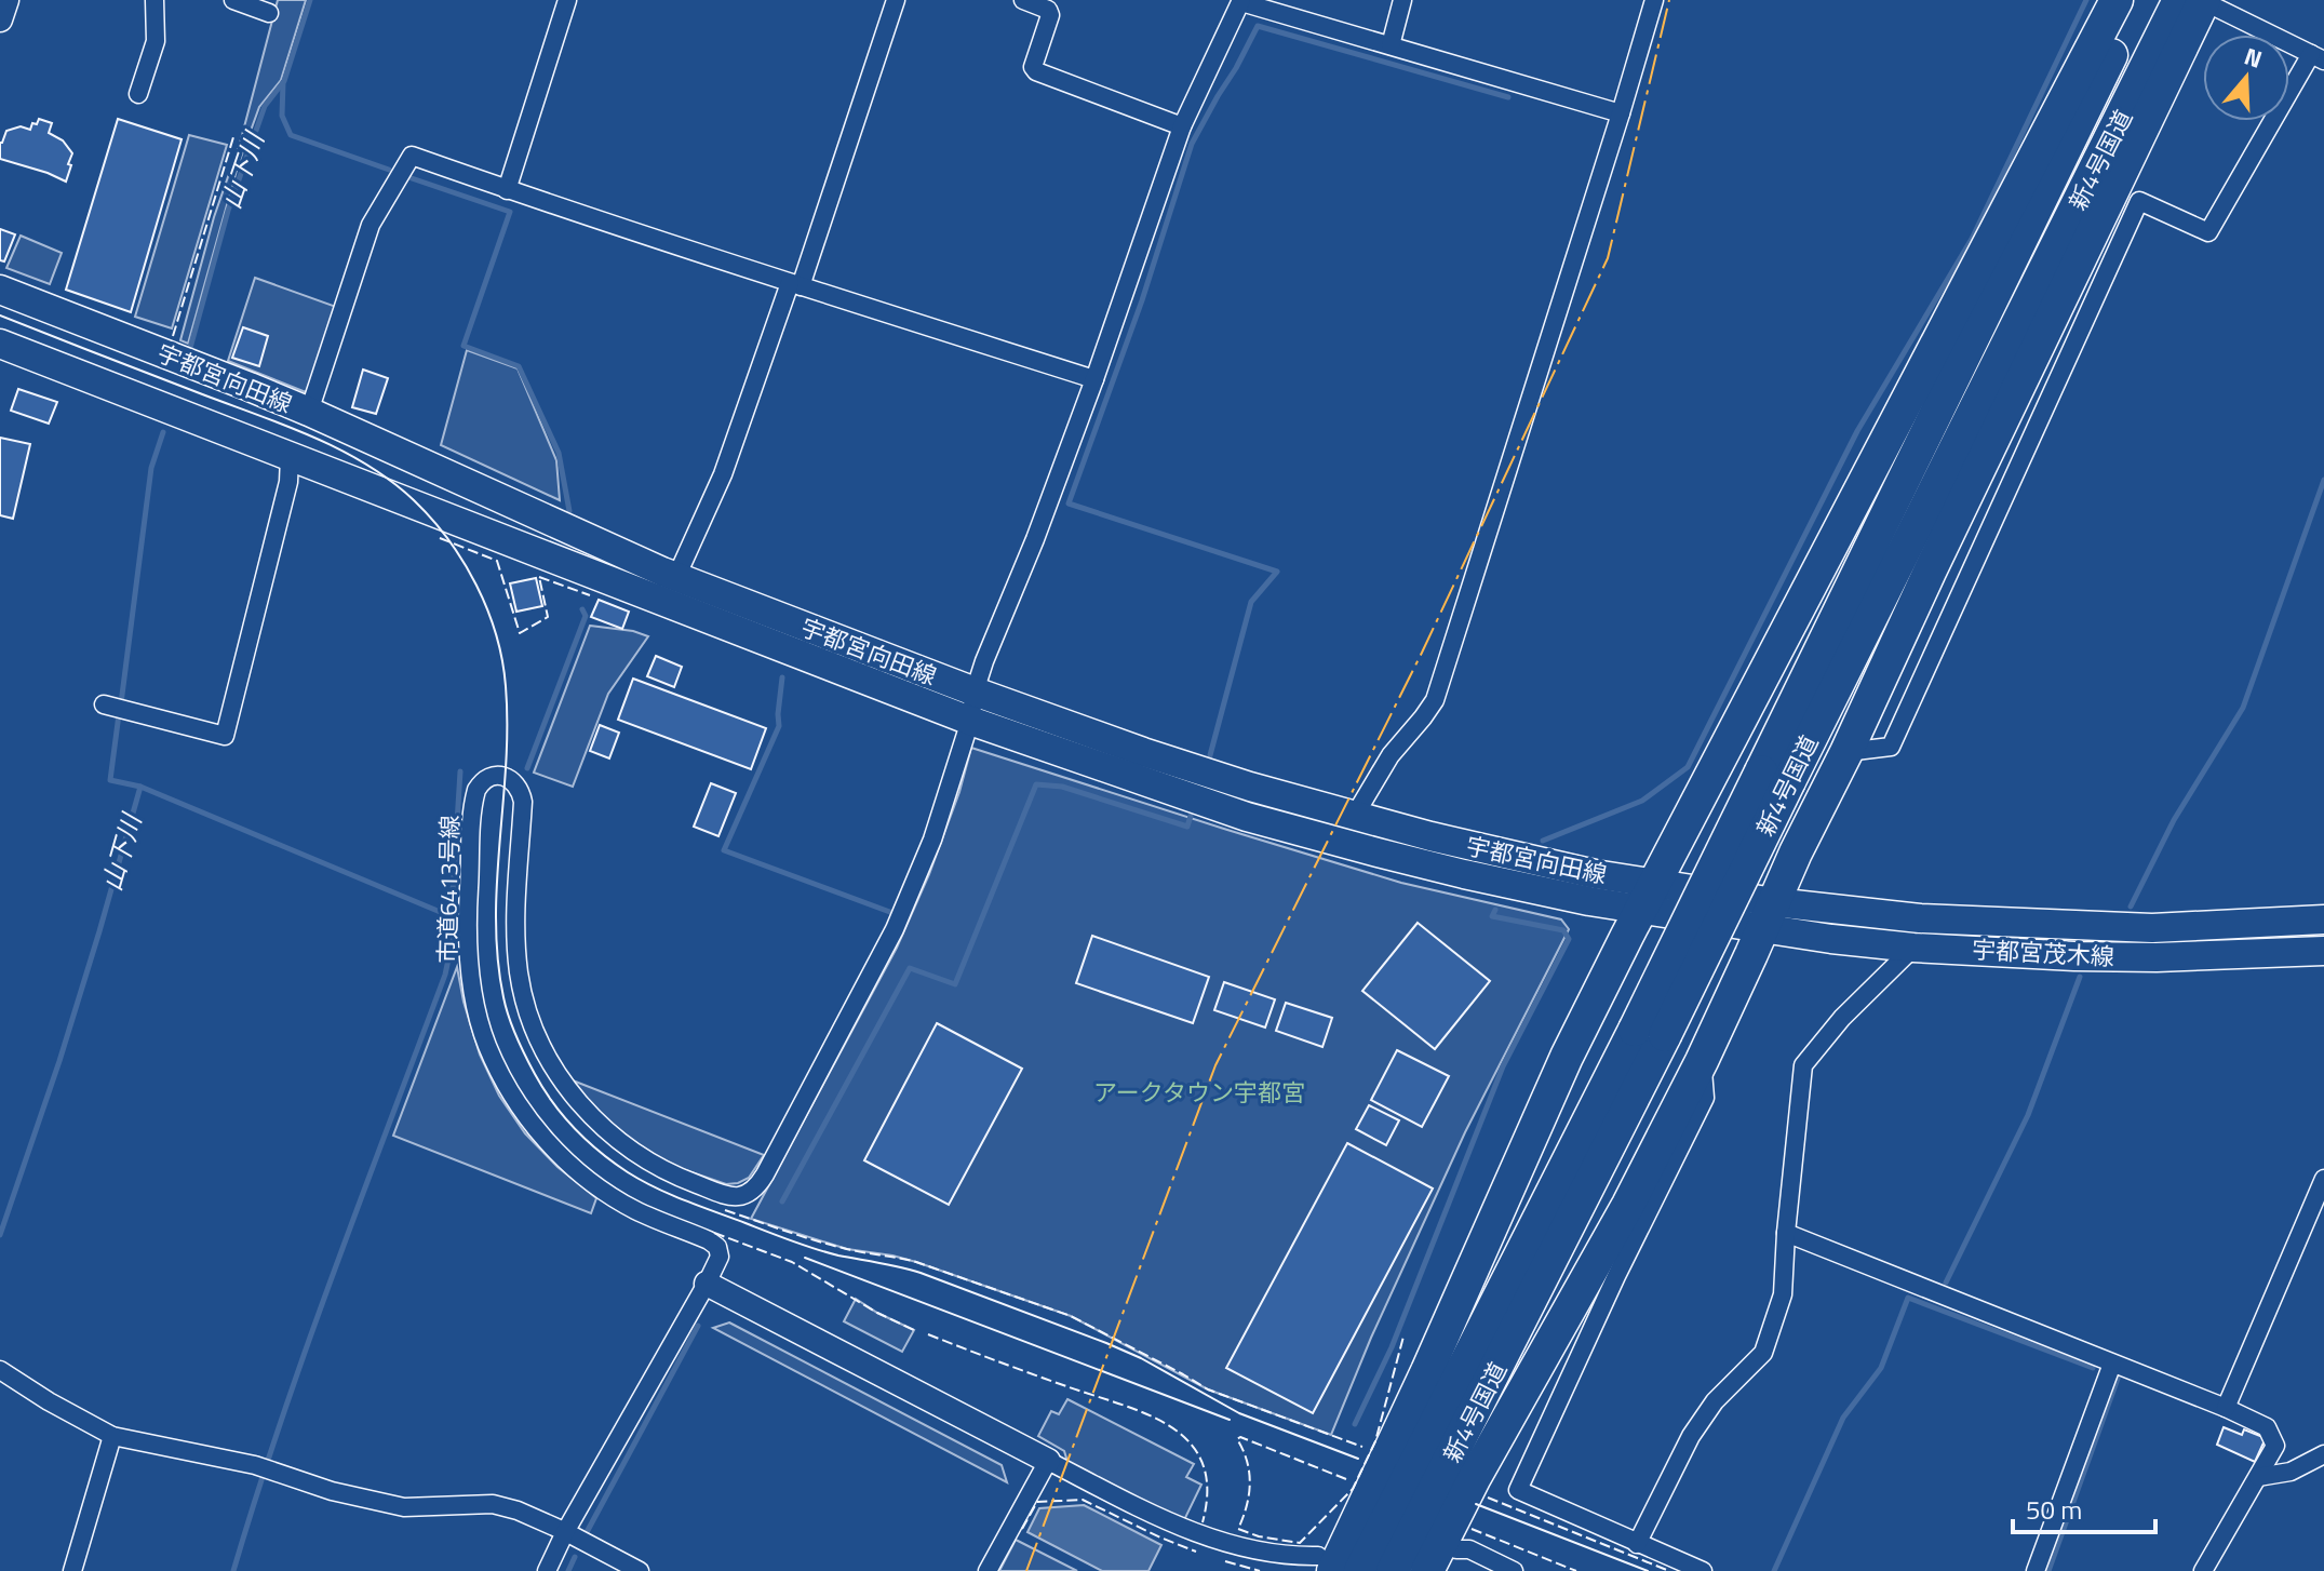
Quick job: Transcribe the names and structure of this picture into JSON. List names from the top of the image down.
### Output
{
  "streets": {
    "highway": ["新4号国道"],
    "main road": ["宇都宮向田線", "宇都宮茂木線"],
    "street": ["市道6413号線"]
  },
  "crossings": [
    ["宇都宮向田線", "市道6413号線"],
    ["宇都宮向田線", "宇都宮茂木線"]
  ],
  "water": ["山下川"],
  "parks": ["アークタウン宇都宮"],
  "scale_bar": "50 m",
  "north": "top"
}
